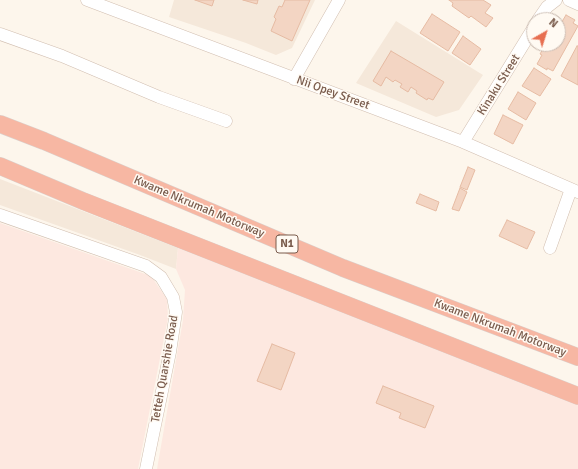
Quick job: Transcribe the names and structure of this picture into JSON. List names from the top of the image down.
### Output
{
  "streets": {
    "highway": ["Kwame Nkrumah Motorway", "N1"],
    "street": ["Kinaku Street", "Nii Opey Street", "Tetteh Quarshie Road"]
  },
  "crossings": [
    ["Kinaku Street", "Nii Opey Street"]
  ],
  "north": "top right"
}
